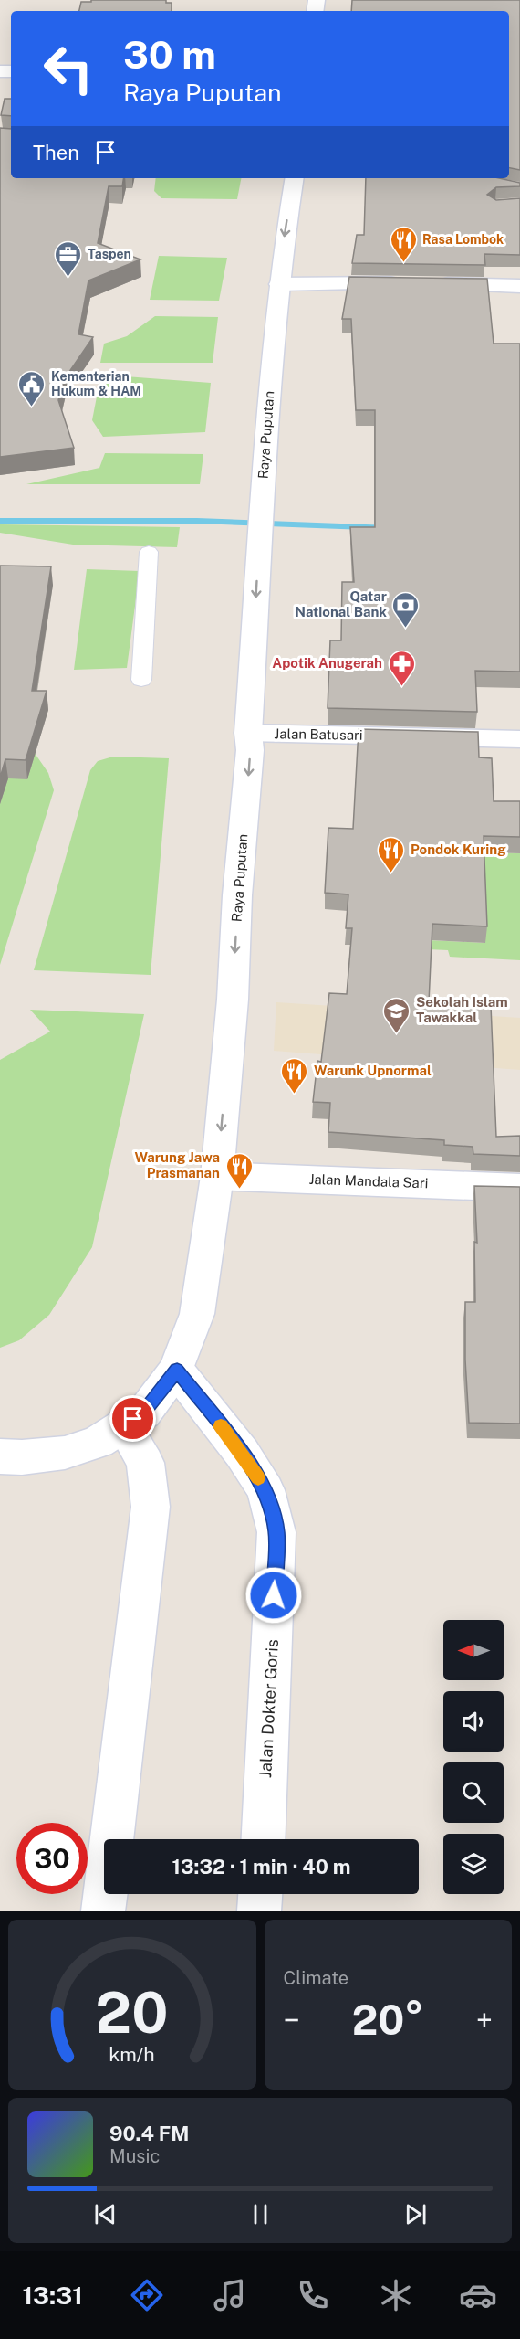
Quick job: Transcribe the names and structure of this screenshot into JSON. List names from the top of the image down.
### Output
{
  "streets": {
    "main road": [
      "Raya Puputan",
      "Jalan Batusari",
      "Jalan Mandala Sari",
      "Jalan Dokter Goris"
    ]
  },
  "crossings": [
    ["Raya Puputan", "Jalan Batusari"],
    ["Raya Puputan", "Jalan Mandala Sari"],
    ["Raya Puputan", "Jalan Dokter Goris"]
  ],
  "one_way": ["Raya Puputan"],
  "places": {
    "restaurant": [
      "Rasa Lombok",
      "Pondok Kuring",
      "Warunk Upnormal",
      "Warung Jawa Prasmanan"
    ],
    "office": ["Taspen"],
    "public building": ["Kementerian Hukum & HAM"],
    "bank": ["Qatar National Bank"],
    "pharmacy": ["Apotik Anugerah"],
    "school or university": ["Sekolah Islam Tawakkal"]
  },
  "north": "left",
  "page": {
    "turn": ["30 m", "Raya Puputan"],
    "then": "Then",
    "limit": "30",
    "trip": "13:32 · 1 min · 40 m",
    "tile": "Climate",
    "heat": ["−", "20°", "+"],
    "song": ["90.4 FM", "Music"],
    "tabs": "13:31",
    "gauge": ["20", "km/h"]
  }
}
